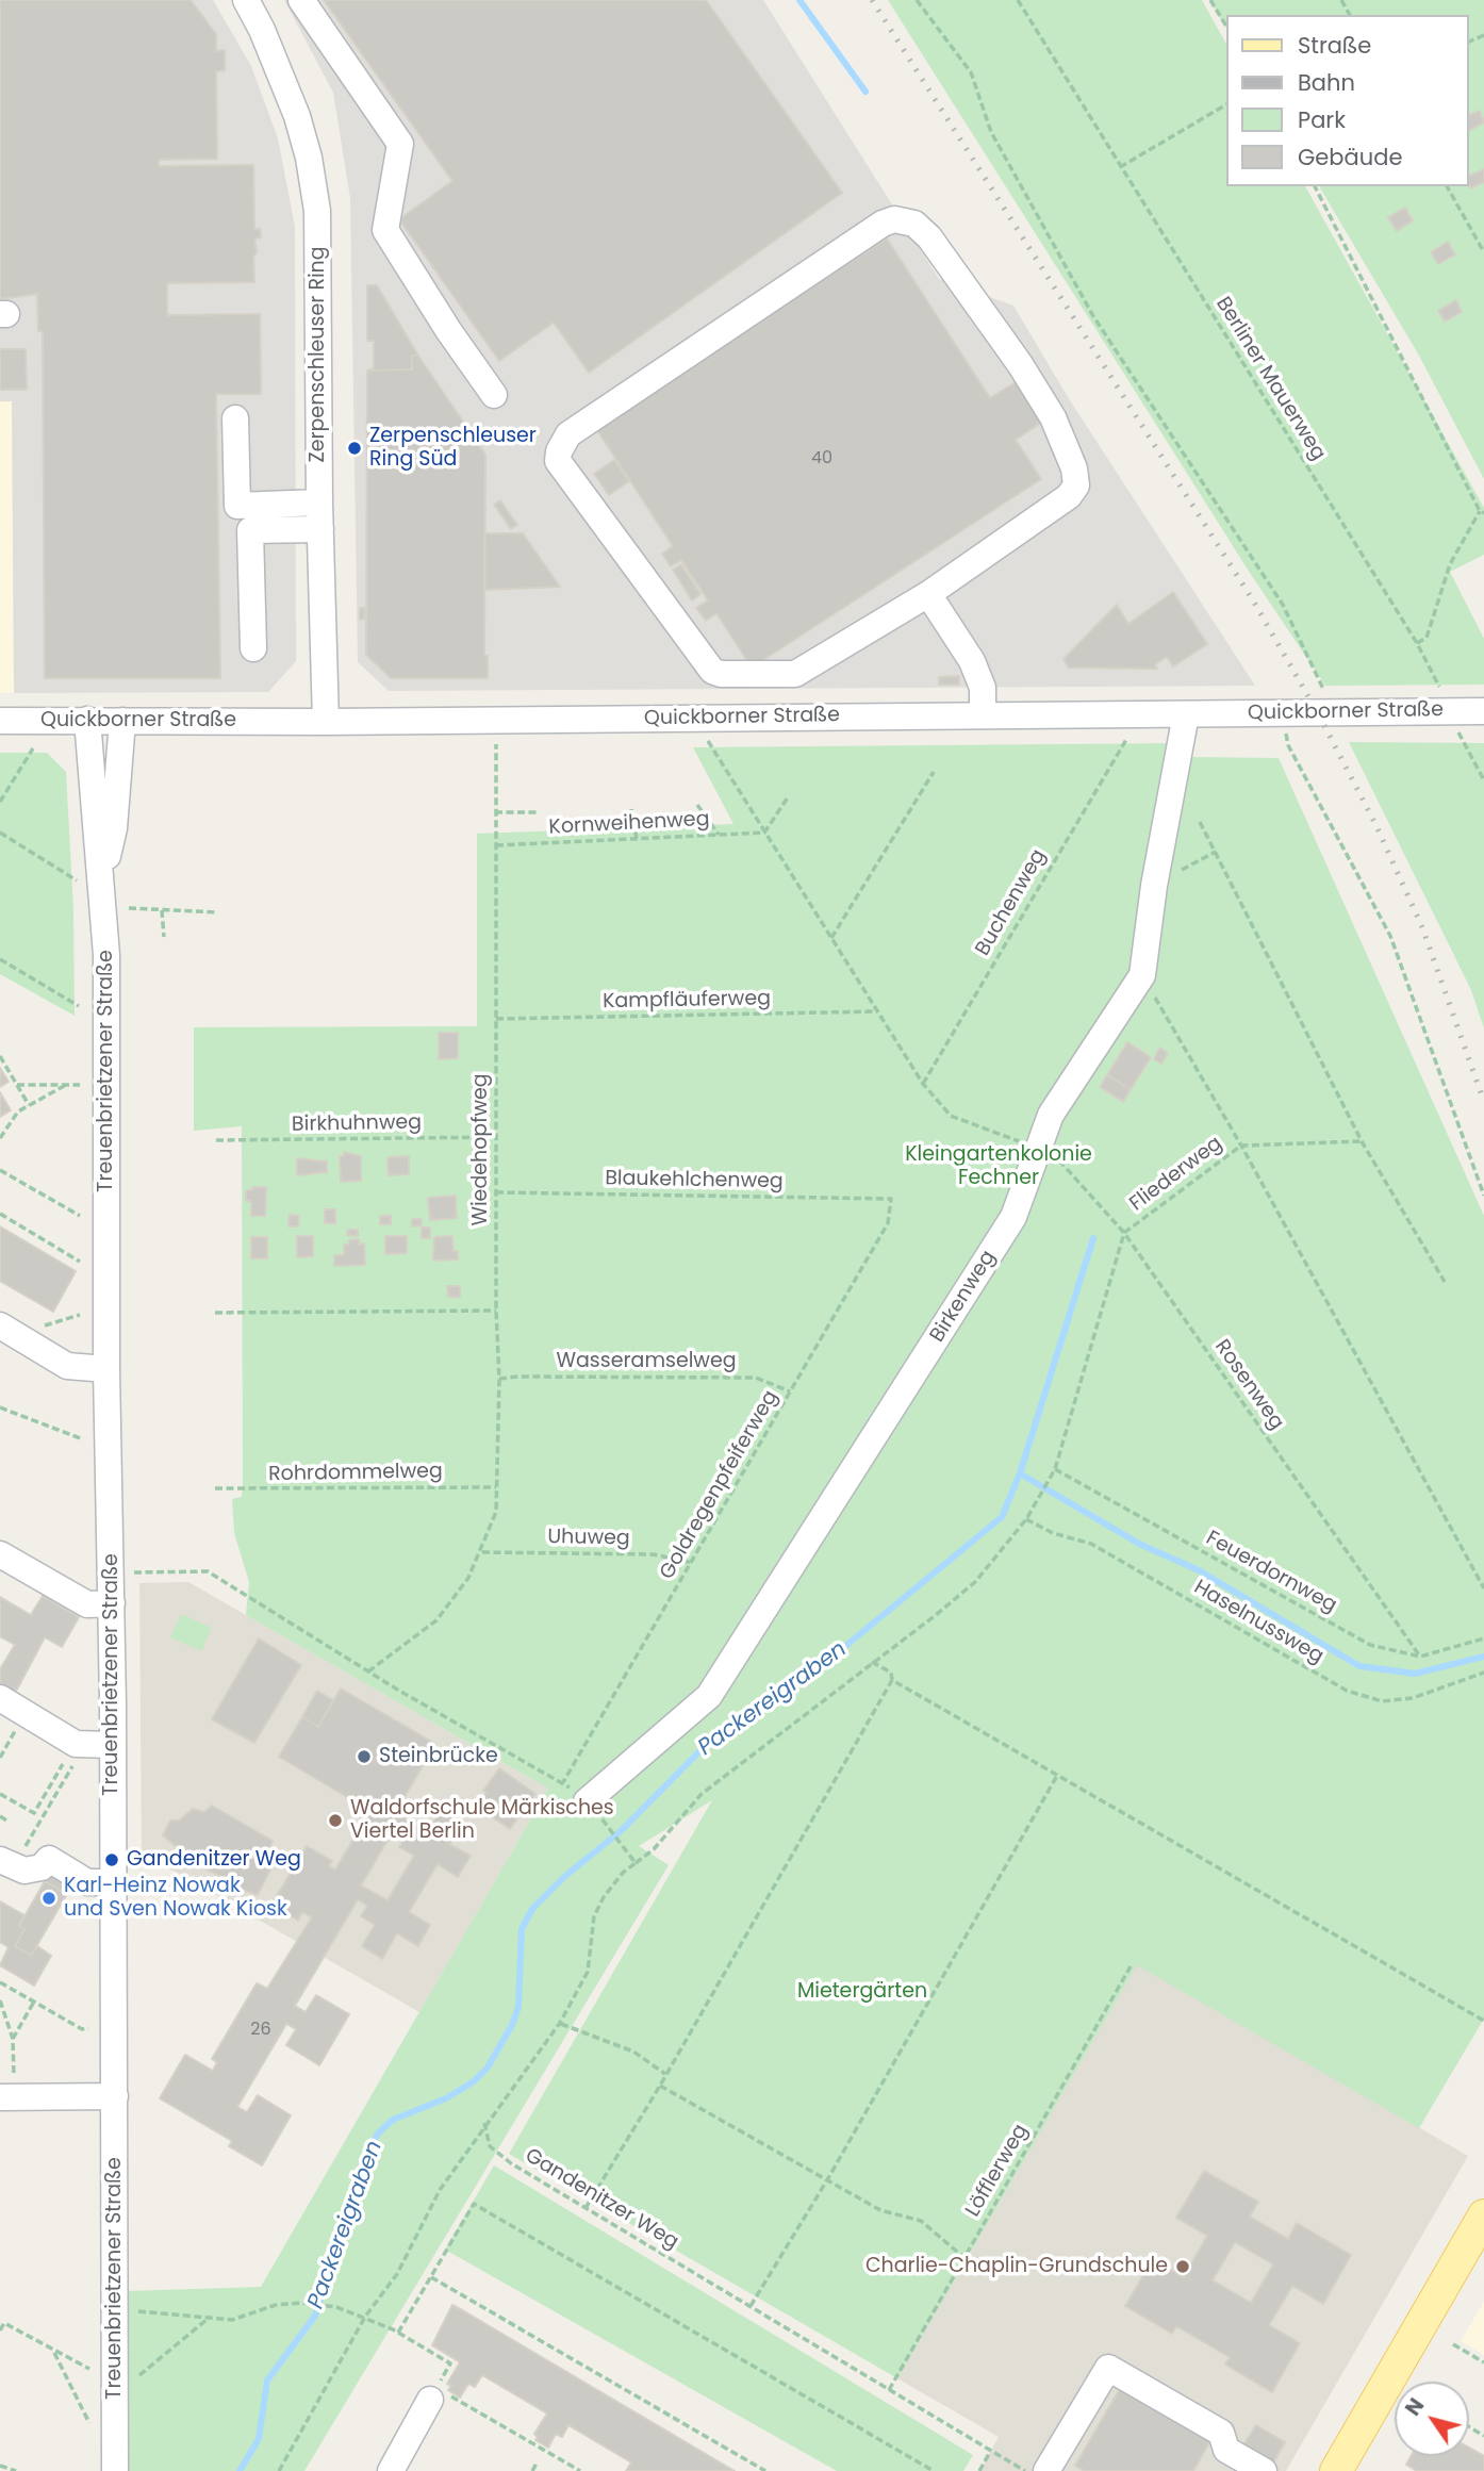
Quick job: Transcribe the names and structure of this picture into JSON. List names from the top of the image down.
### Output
{
  "streets": {
    "street": [
      "Zerpenschleuser Ring",
      "Quickborner Straße",
      "Treuenbrietzener Straße",
      "Birkenweg"
    ],
    "path": [
      "Berliner Mauerweg",
      "Kornweihenweg",
      "Buchenweg",
      "Kampfläuferweg",
      "Birkhuhnweg",
      "Wiedehopfweg",
      "Fliederweg",
      "Blaukehlchenweg",
      "Wasseramselweg",
      "Rosenweg",
      "Rohrdommelweg",
      "Goldregenpfeiferweg",
      "Uhuweg",
      "Feuerdornweg",
      "Haselnussweg",
      "Löfflerweg",
      "Gandenitzer Weg"
    ]
  },
  "crossings": [
    ["Zerpenschleuser Ring", "Quickborner Straße"],
    ["Berliner Mauerweg", "Quickborner Straße"],
    ["Quickborner Straße", "Treuenbrietzener Straße"],
    ["Quickborner Straße", "Birkenweg"],
    ["Kornweihenweg", "Wiedehopfweg"],
    ["Kornweihenweg", "Rosenweg"],
    ["Buchenweg", "Rosenweg"],
    ["Kampfläuferweg", "Wiedehopfweg"],
    ["Kampfläuferweg", "Rosenweg"],
    ["Birkhuhnweg", "Wiedehopfweg"],
    ["Wiedehopfweg", "Blaukehlchenweg"],
    ["Wiedehopfweg", "Wasseramselweg"],
    ["Wiedehopfweg", "Rohrdommelweg"],
    ["Wiedehopfweg", "Uhuweg"],
    ["Fliederweg", "Rosenweg"],
    ["Fliederweg", "Feuerdornweg"],
    ["Fliederweg", "Haselnussweg"],
    ["Blaukehlchenweg", "Goldregenpfeiferweg"],
    ["Birkenweg", "Rosenweg"],
    ["Wasseramselweg", "Goldregenpfeiferweg"],
    ["Rosenweg", "Feuerdornweg"],
    ["Goldregenpfeiferweg", "Uhuweg"],
    ["Löfflerweg", "Gandenitzer Weg"]
  ],
  "water": ["Packereigraben"],
  "parks": ["Kleingartenkolonie Fechner", "Mietergärten"],
  "places": [
    "Zerpenschleuser Ring Süd",
    "Steinbrücke",
    "Waldorfschule Märkisches Viertel Berlin",
    "Gandenitzer Weg",
    "Karl-Heinz Nowak und Sven Nowak Kiosk",
    "Charlie-Chaplin-Grundschule"
  ],
  "house_numbers": ["40", "26"],
  "legend": [
    "Straße",
    "Bahn",
    "Park",
    "Gebäude"
  ],
  "north": "top left"
}
